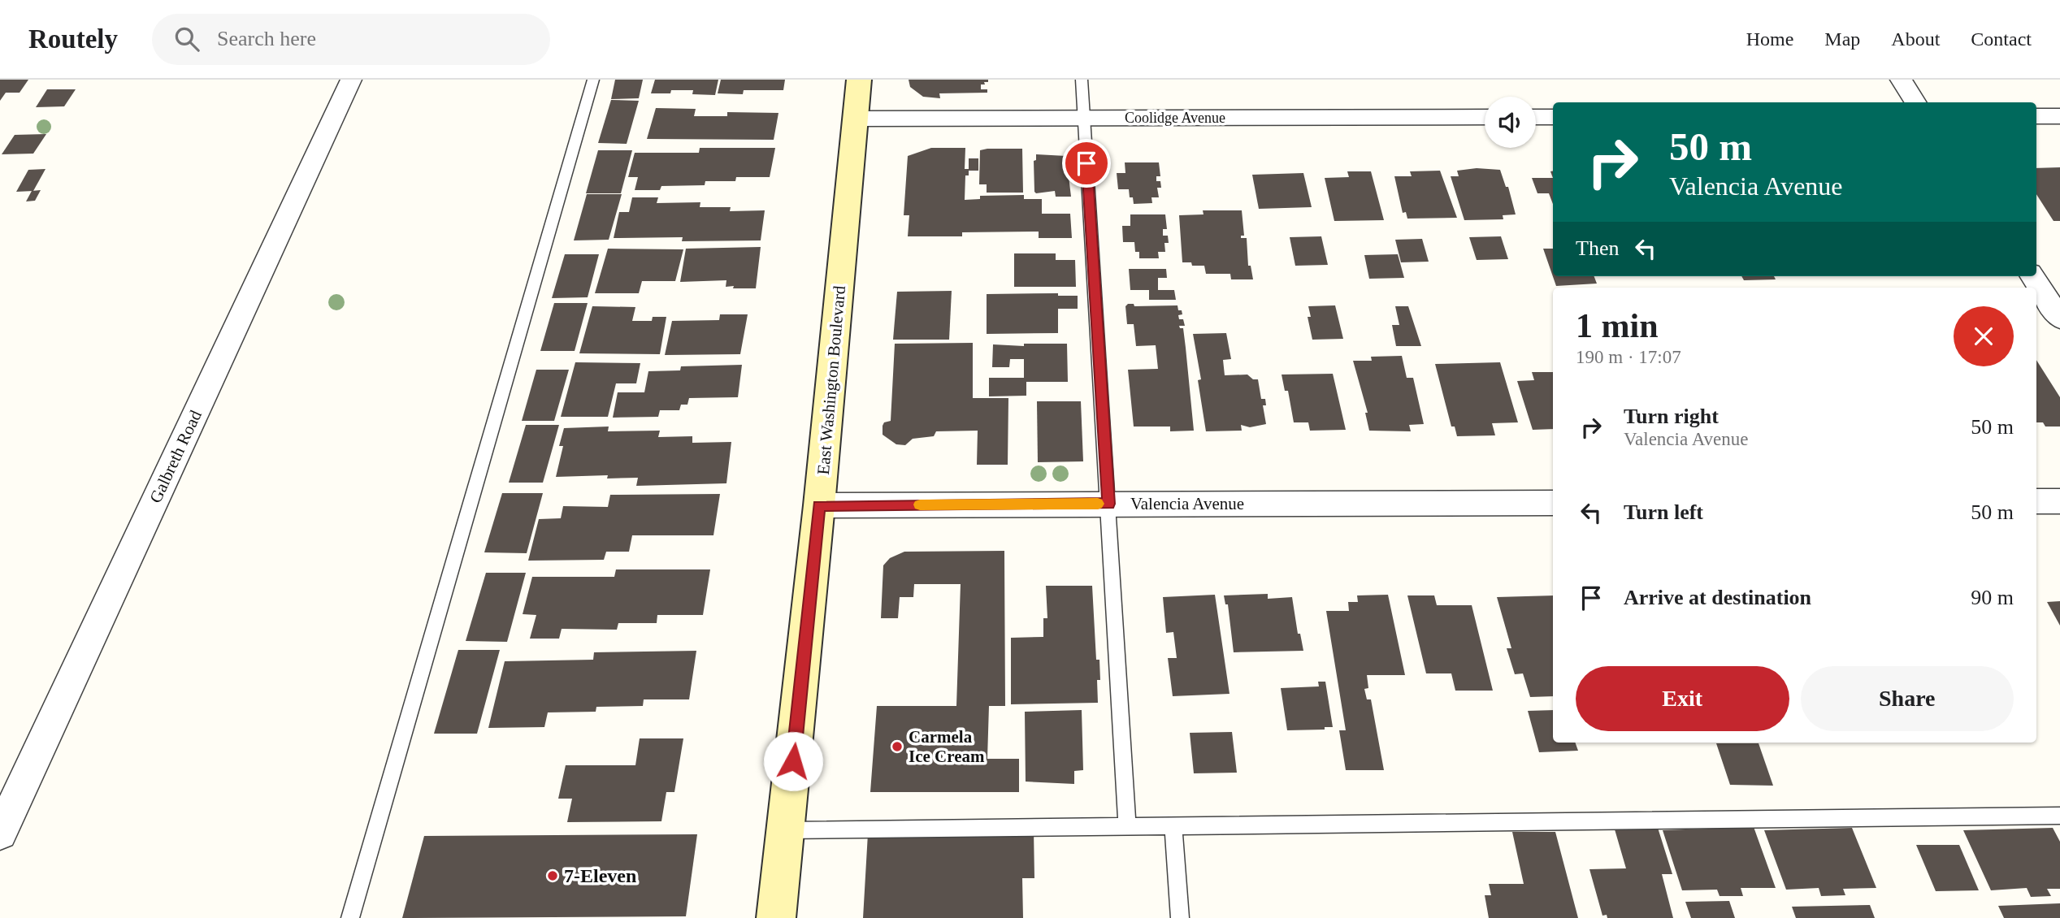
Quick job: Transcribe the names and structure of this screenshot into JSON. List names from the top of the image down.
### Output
{
  "streets": {
    "main road": ["East Washington Boulevard"],
    "street": ["Coolidge Avenue", "Galbreth Road", "Valencia Avenue"]
  },
  "crossings": [
    ["Coolidge Avenue", "East Washington Boulevard"],
    ["East Washington Boulevard", "Valencia Avenue"]
  ],
  "places": ["Carmela Ice Cream", "7-Eleven"],
  "page": {
    "header": "Routely",
    "search": "Search here",
    "nav": [
      "Home",
      "Map",
      "About",
      "Contact"
    ],
    "turn": ["50 m", "Valencia Avenue"],
    "then": "Then",
    "heading": ["1 min", "190 m · 17:07"],
    "list": [
      {
        "name": "Turn right",
        "note": "Valencia Avenue",
        "value": "50 m"
      },
      {
        "name": "Turn left",
        "value": "50 m"
      },
      {
        "name": "Arrive at destination",
        "value": "90 m"
      }
    ],
    "buttons": ["Exit", "Share"]
  }
}
